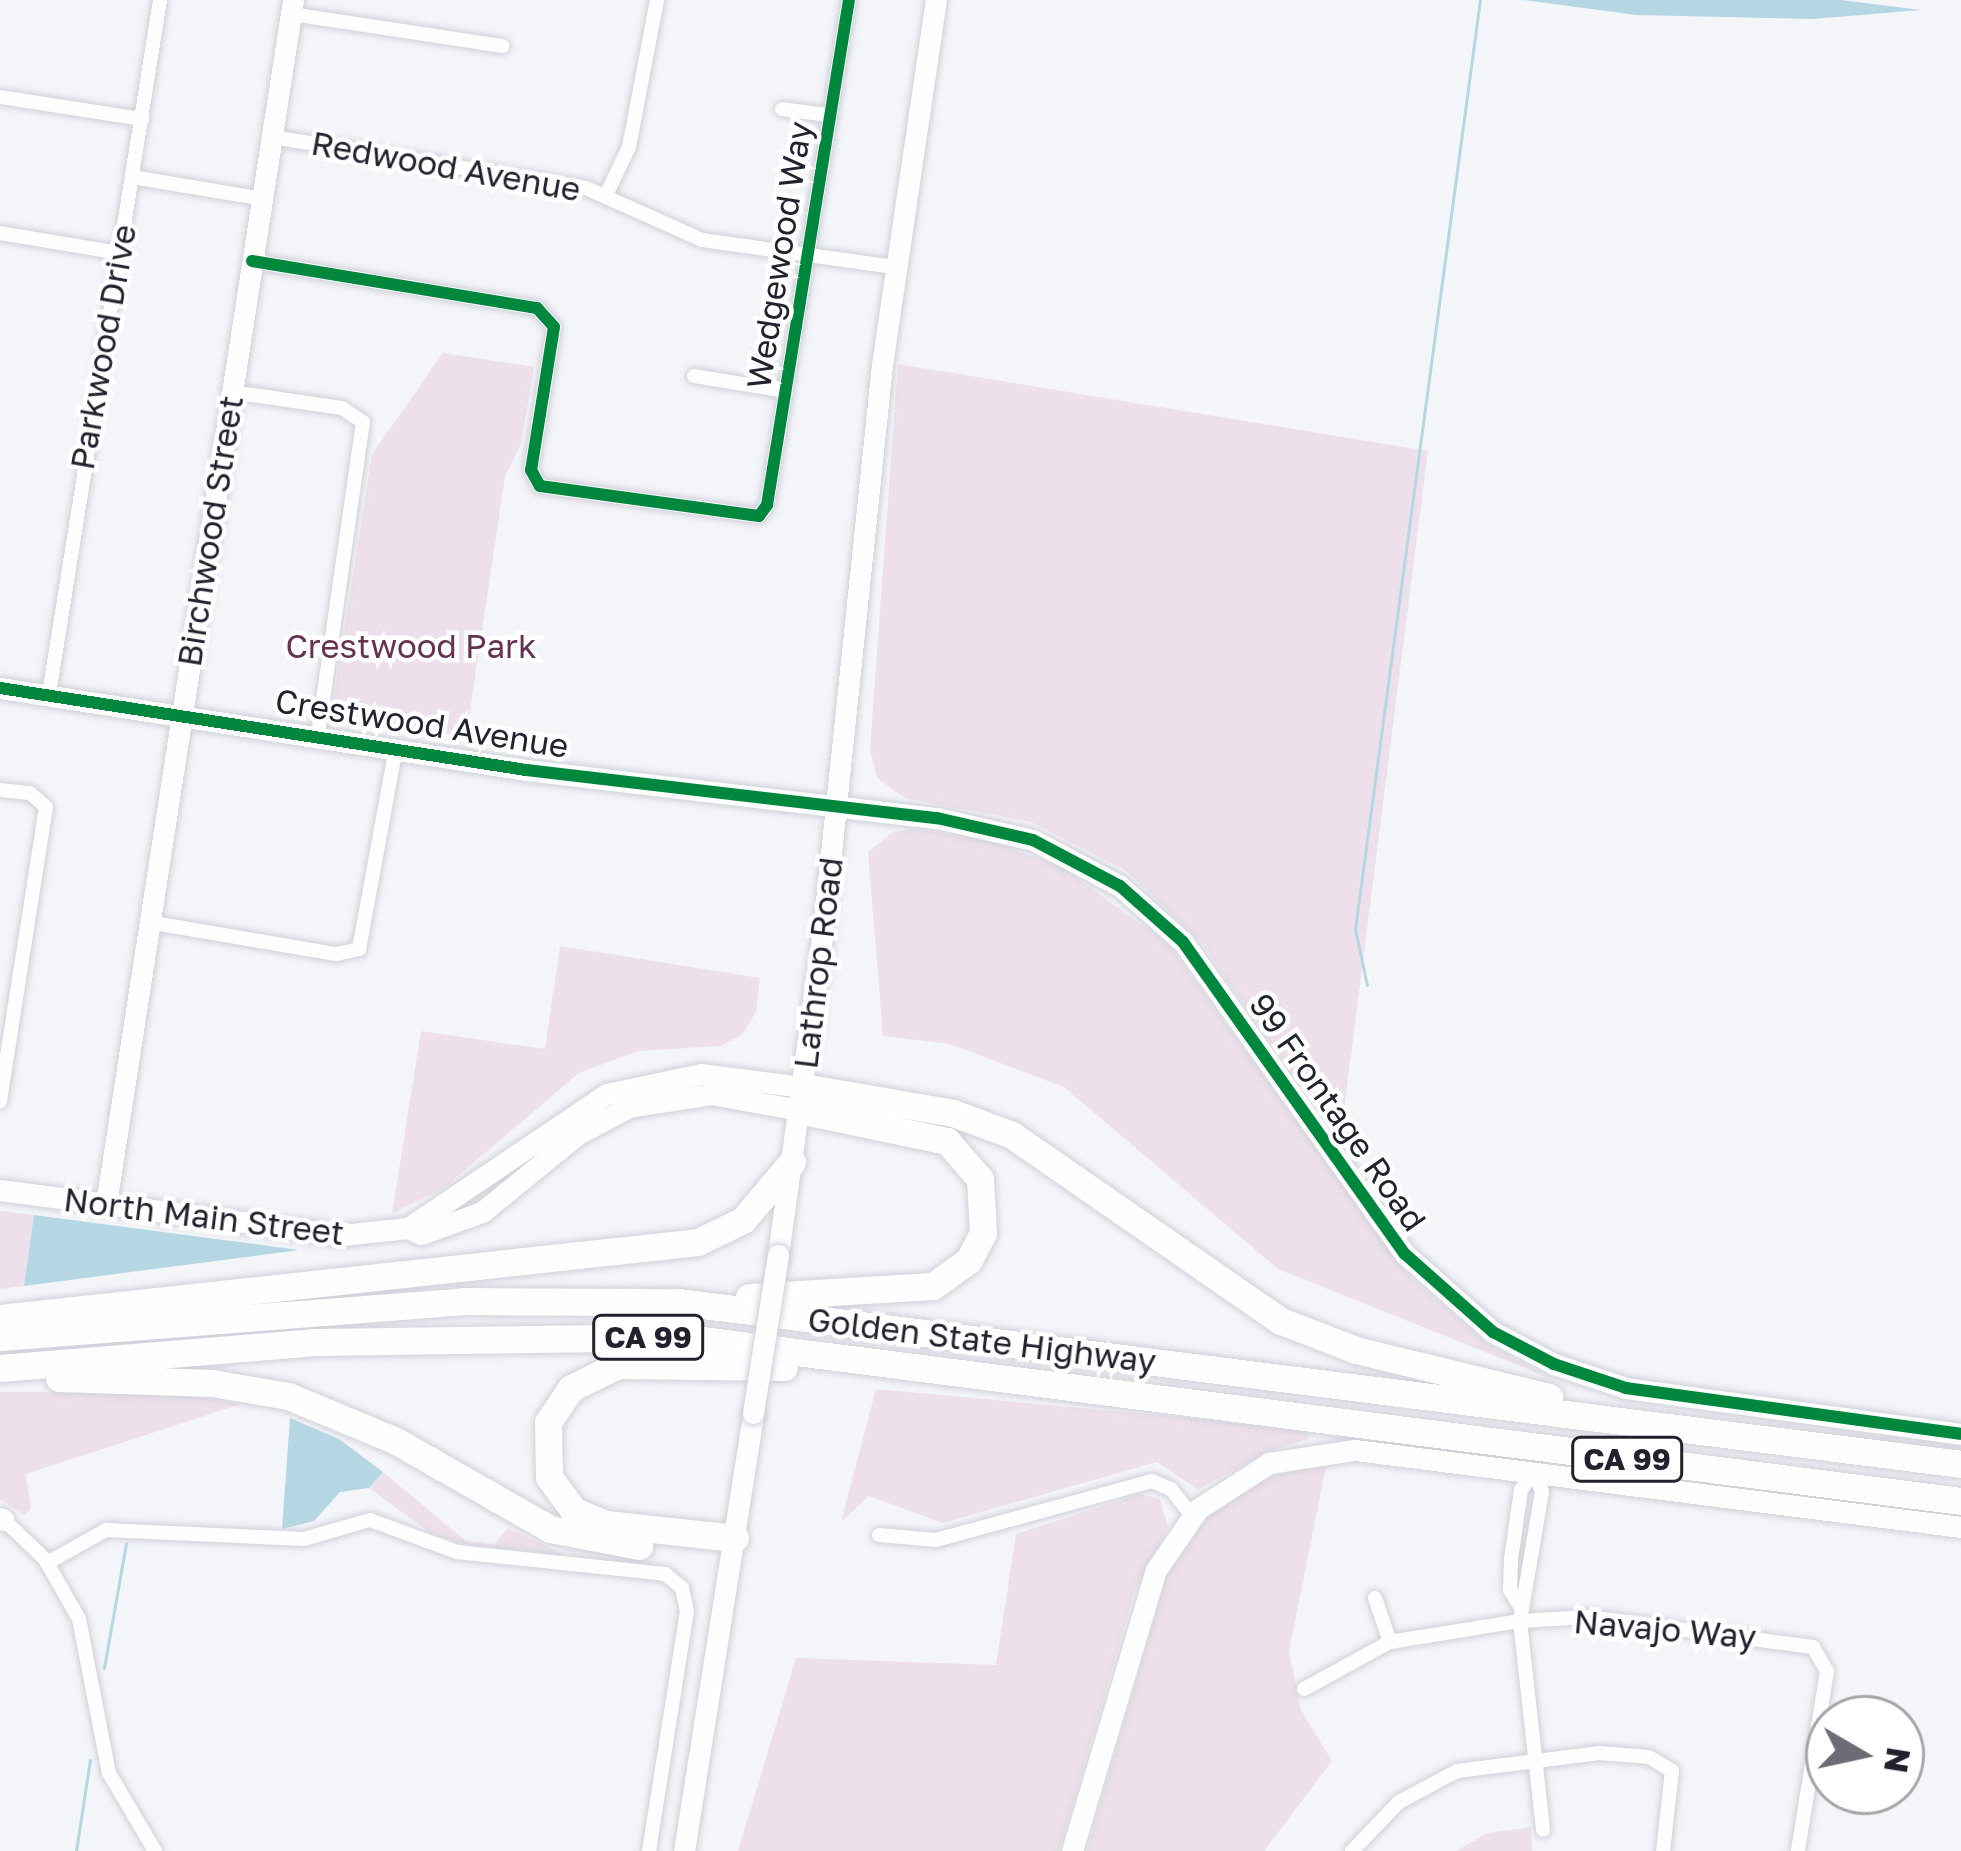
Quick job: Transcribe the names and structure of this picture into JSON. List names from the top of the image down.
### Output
{
  "streets": {
    "highway": ["CA 99", "Golden State Highway"],
    "street": [
      "Redwood Avenue",
      "Wedgewood Way",
      "Parkwood Drive",
      "Birchwood Street",
      "Crestwood Avenue",
      "Lathrop Road",
      "99 Frontage Road",
      "North Main Street",
      "Navajo Way"
    ]
  },
  "crossings": [
    ["Redwood Avenue", "Wedgewood Way"],
    ["Redwood Avenue", "Birchwood Street"],
    ["Redwood Avenue", "Lathrop Road"],
    ["Wedgewood Way", "Birchwood Street"],
    ["Parkwood Drive", "Crestwood Avenue"],
    ["Birchwood Street", "Crestwood Avenue"],
    ["Birchwood Street", "North Main Street"],
    ["Crestwood Avenue", "Lathrop Road"],
    ["Crestwood Avenue", "99 Frontage Road"],
    ["Lathrop Road", "99 Frontage Road"],
    ["Lathrop Road", "North Main Street"]
  ],
  "parks": ["Crestwood Park"],
  "north": "right"
}
